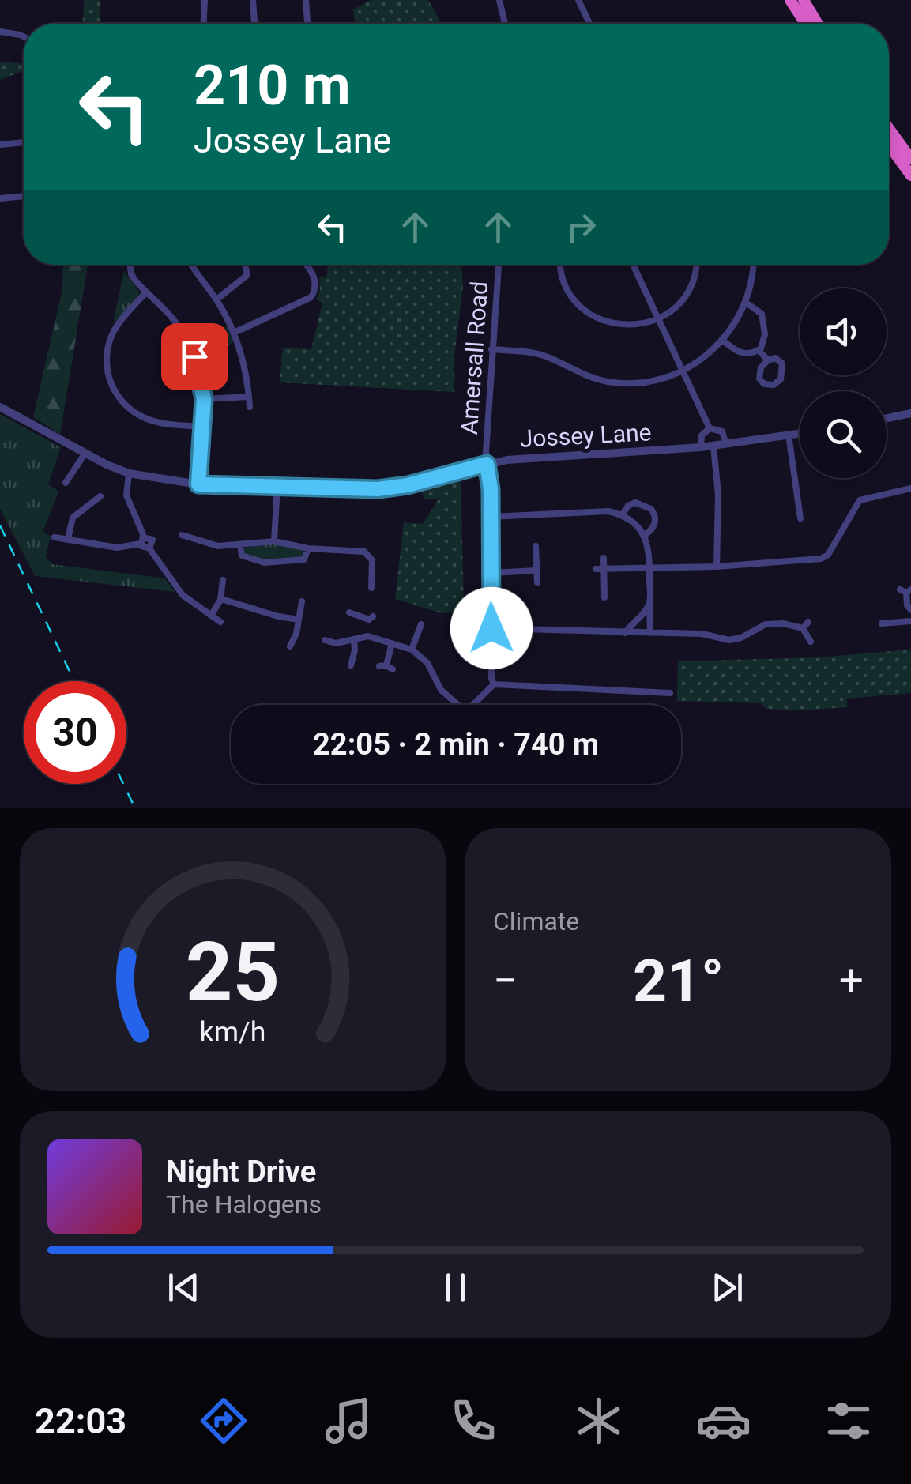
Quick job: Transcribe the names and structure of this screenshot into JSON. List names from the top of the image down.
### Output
{
  "streets": {
    "street": ["Amersall Road", "Jossey Lane"]
  },
  "crossings": [
    ["Amersall Road", "Jossey Lane"]
  ],
  "page": {
    "turn": ["210 m", "Jossey Lane"],
    "limit": "30",
    "trip": "22:05 · 2 min · 740 m",
    "tile": "Climate",
    "heat": ["−", "21°", "+"],
    "song": ["Night Drive", "The Halogens"],
    "tabs": "22:03",
    "gauge": ["25", "km/h"]
  }
}
